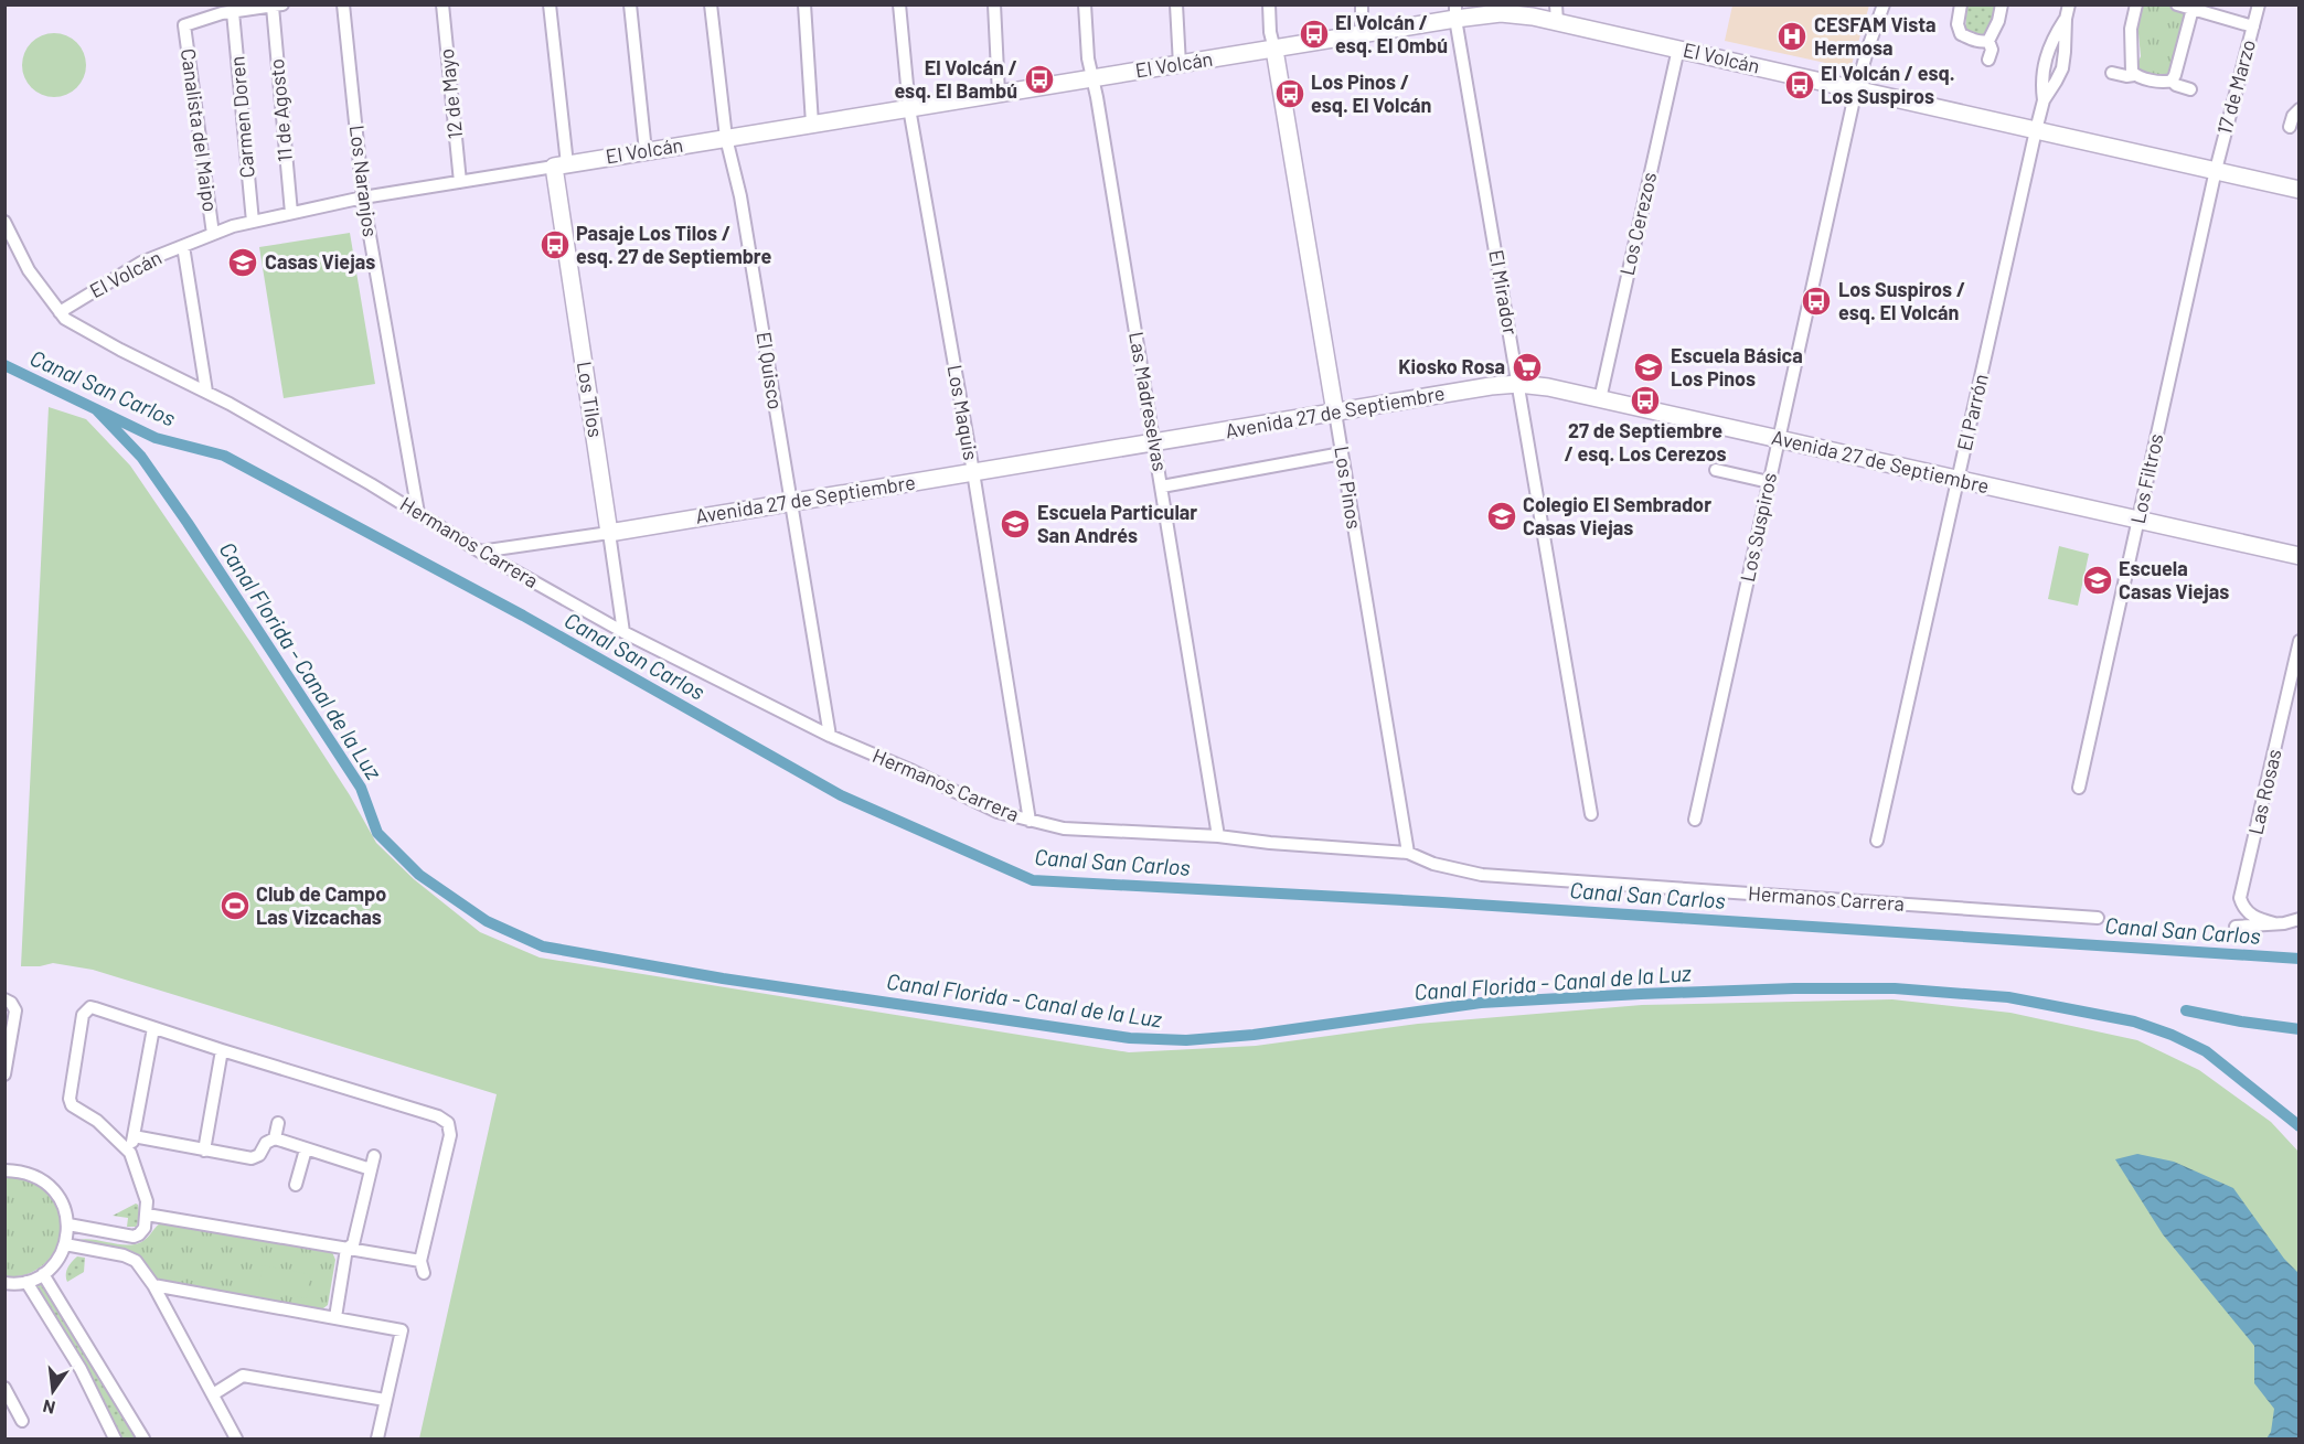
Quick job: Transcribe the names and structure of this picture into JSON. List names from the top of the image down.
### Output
{
  "streets": {
    "street": [
      "El Volcán",
      "17 de Marzo",
      "12 de Mayo",
      "11 de Agosto",
      "Carmen Doren",
      "Canalista del Maipo",
      "Los Naranjos",
      "Los Cerezos",
      "El Mirador",
      "El Quisco",
      "Los Tilos",
      "Las Madreselvas",
      "Los Maquis",
      "Avenida 27 de Septiembre",
      "El Parrón",
      "Los Filtros",
      "Los Pinos",
      "Los Suspiros",
      "Hermanos Carrera",
      "Las Rosas"
    ]
  },
  "crossings": [
    ["El Volcán", "17 de Marzo"],
    ["El Volcán", "12 de Mayo"],
    ["El Volcán", "11 de Agosto"],
    ["El Volcán", "Carmen Doren"],
    ["El Volcán", "Canalista del Maipo"],
    ["El Volcán", "Los Naranjos"],
    ["El Volcán", "Los Cerezos"],
    ["El Volcán", "El Mirador"],
    ["El Volcán", "El Quisco"],
    ["El Volcán", "Los Tilos"],
    ["El Volcán", "Las Madreselvas"],
    ["El Volcán", "Los Maquis"],
    ["El Volcán", "El Parrón"],
    ["El Volcán", "Los Filtros"],
    ["El Volcán", "Los Pinos"],
    ["El Volcán", "Los Suspiros"],
    ["El Volcán", "Hermanos Carrera"],
    ["17 de Marzo", "Los Filtros"],
    ["Carmen Doren", "Canalista del Maipo"],
    ["Los Naranjos", "Hermanos Carrera"],
    ["Los Cerezos", "Avenida 27 de Septiembre"],
    ["El Mirador", "Avenida 27 de Septiembre"],
    ["El Quisco", "Avenida 27 de Septiembre"],
    ["El Quisco", "Hermanos Carrera"],
    ["Los Tilos", "Avenida 27 de Septiembre"],
    ["Los Tilos", "Hermanos Carrera"],
    ["Las Madreselvas", "Avenida 27 de Septiembre"],
    ["Las Madreselvas", "Hermanos Carrera"],
    ["Los Maquis", "Avenida 27 de Septiembre"],
    ["Los Maquis", "Hermanos Carrera"],
    ["Avenida 27 de Septiembre", "El Parrón"],
    ["Avenida 27 de Septiembre", "Los Filtros"],
    ["Avenida 27 de Septiembre", "Los Pinos"],
    ["Avenida 27 de Septiembre", "Los Suspiros"],
    ["Avenida 27 de Septiembre", "Hermanos Carrera"],
    ["Los Pinos", "Hermanos Carrera"]
  ],
  "water": ["Canal San Carlos", "Canal Florida - Canal de la Luz"],
  "places": {
    "bus stop": [
      "El Volcán / esq. El Ombú",
      "El Volcán / esq. El Bambú",
      "El Volcán / esq. Los Suspiros",
      "Los Pinos / esq. El Volcán",
      "Pasaje Los Tilos / esq. 27 de Septiembre",
      "Los Suspiros / esq. El Volcán",
      "27 de Septiembre / esq. Los Cerezos"
    ],
    "hospital": ["CESFAM Vista Hermosa"],
    "school or university": [
      "Casas Viejas",
      "Escuela Básica Los Pinos",
      "Colegio El Sembrador Casas Viejas",
      "Escuela Particular San Andrés",
      "Escuela Casas Viejas"
    ],
    "supermarket": ["Kiosko Rosa"],
    "sports": ["Club de Campo Las Vizcachas"]
  },
  "north": "bottom"
}
